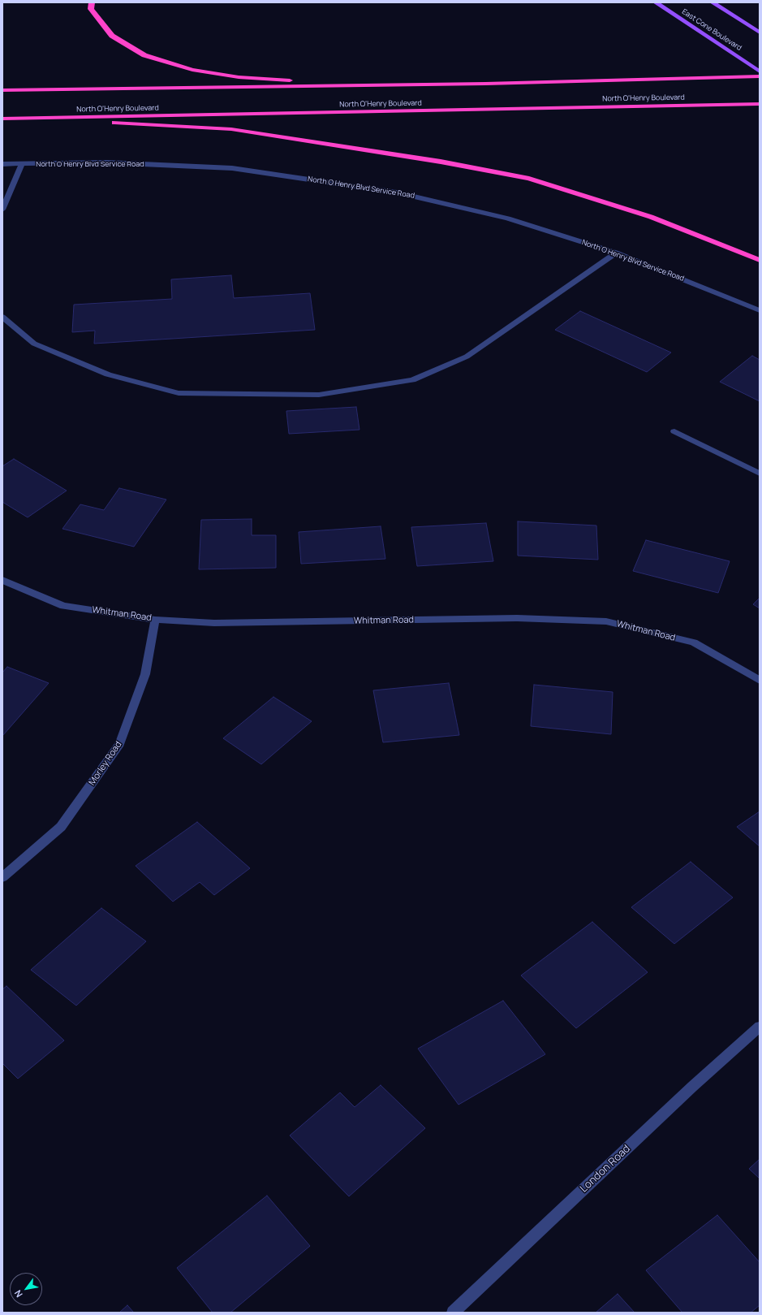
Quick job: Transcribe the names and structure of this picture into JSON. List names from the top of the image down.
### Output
{
  "streets": {
    "highway": ["North O'Henry Boulevard"],
    "main road": ["East Cone Boulevard"],
    "street": [
      "North O Henry Blvd Service Road",
      "Whitman Road",
      "Morley Road",
      "London Road"
    ]
  },
  "crossings": [
    ["Whitman Road", "Morley Road"]
  ],
  "north": "bottom left"
}
